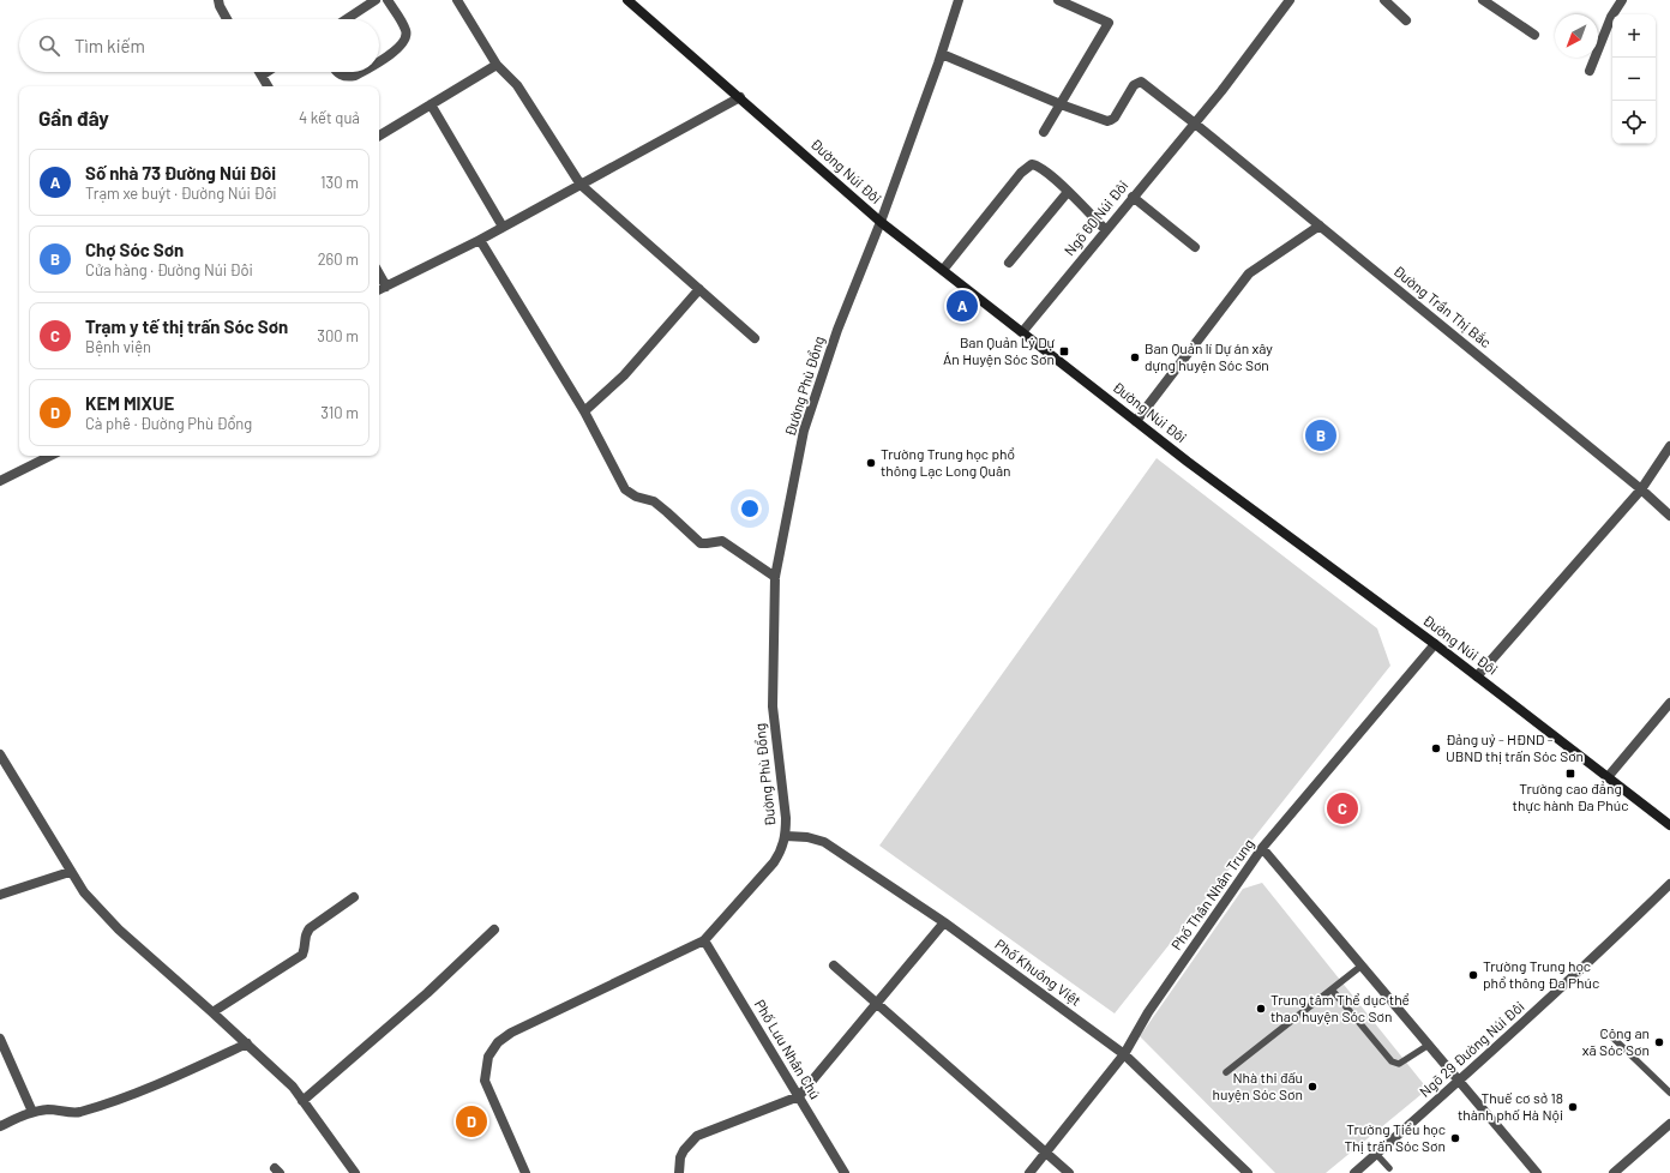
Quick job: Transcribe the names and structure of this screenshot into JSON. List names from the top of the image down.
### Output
{
  "streets": {
    "main road": ["Đường Núi Đôi"],
    "street": [
      "Ngõ 60 Núi Đôi",
      "Đường Trần Thị Bắc",
      "Đường Phù Đổng",
      "Phố Thân Nhân Trung",
      "Phố Khuông Việt",
      "Phố Lưu Nhân Chú",
      "Ngõ 29 Đường Núi Đôi"
    ]
  },
  "crossings": [
    ["Đường Núi Đôi", "Ngõ 60 Núi Đôi"],
    ["Đường Núi Đôi", "Đường Phù Đổng"],
    ["Đường Núi Đôi", "Phố Thân Nhân Trung"],
    ["Ngõ 60 Núi Đôi", "Đường Trần Thị Bắc"],
    ["Đường Phù Đổng", "Phố Khuông Việt"],
    ["Đường Phù Đổng", "Phố Lưu Nhân Chú"],
    ["Phố Thân Nhân Trung", "Phố Khuông Việt"]
  ],
  "places": {
    "transit": ["Ban Quản Lý Dự Án Huyện Sóc Sơn", "Trường cao đẳng thực hành Đa Phúc"],
    "other": [
      "Ban Quản lí Dự án xây dựng huyện Sóc Sơn",
      "Trường Trung học phổ thông Lạc Long Quân",
      "Đảng uỷ - HĐND - UBND thị trấn Sóc Sơn",
      "Trường Trung học phổ thông Đa Phúc",
      "Trung tâm Thể dục thể thao huyện Sóc Sơn",
      "Công an xã Sóc Sơn",
      "Nhà thi đấu huyện Sóc Sơn",
      "Thuế cơ sở 18 thành phố Hà Nội",
      "Trường Tiểu học Thị trấn Sóc Sơn"
    ]
  },
  "north": "bottom left",
  "page": {
    "map_buttons": ["+", "−"],
    "search": "Tìm kiếm",
    "heading": ["Gần đây", "4 kết quả"],
    "list": [
      {
        "mark": "A",
        "name": "Số nhà 73 Đường Núi Đôi",
        "note": "Trạm xe buýt · Đường Núi Đôi",
        "value": "130 m"
      },
      {
        "mark": "B",
        "name": "Chợ Sóc Sơn",
        "note": "Cửa hàng · Đường Núi Đôi",
        "value": "260 m"
      },
      {
        "mark": "C",
        "name": "Trạm y tế thị trấn Sóc Sơn",
        "note": "Bệnh viện",
        "value": "300 m"
      },
      {
        "mark": "D",
        "name": "KEM MIXUE",
        "note": "Cà phê · Đường Phù Đổng",
        "value": "310 m"
      }
    ],
    "pins": [
      "A",
      "B",
      "C",
      "D"
    ]
  }
}
